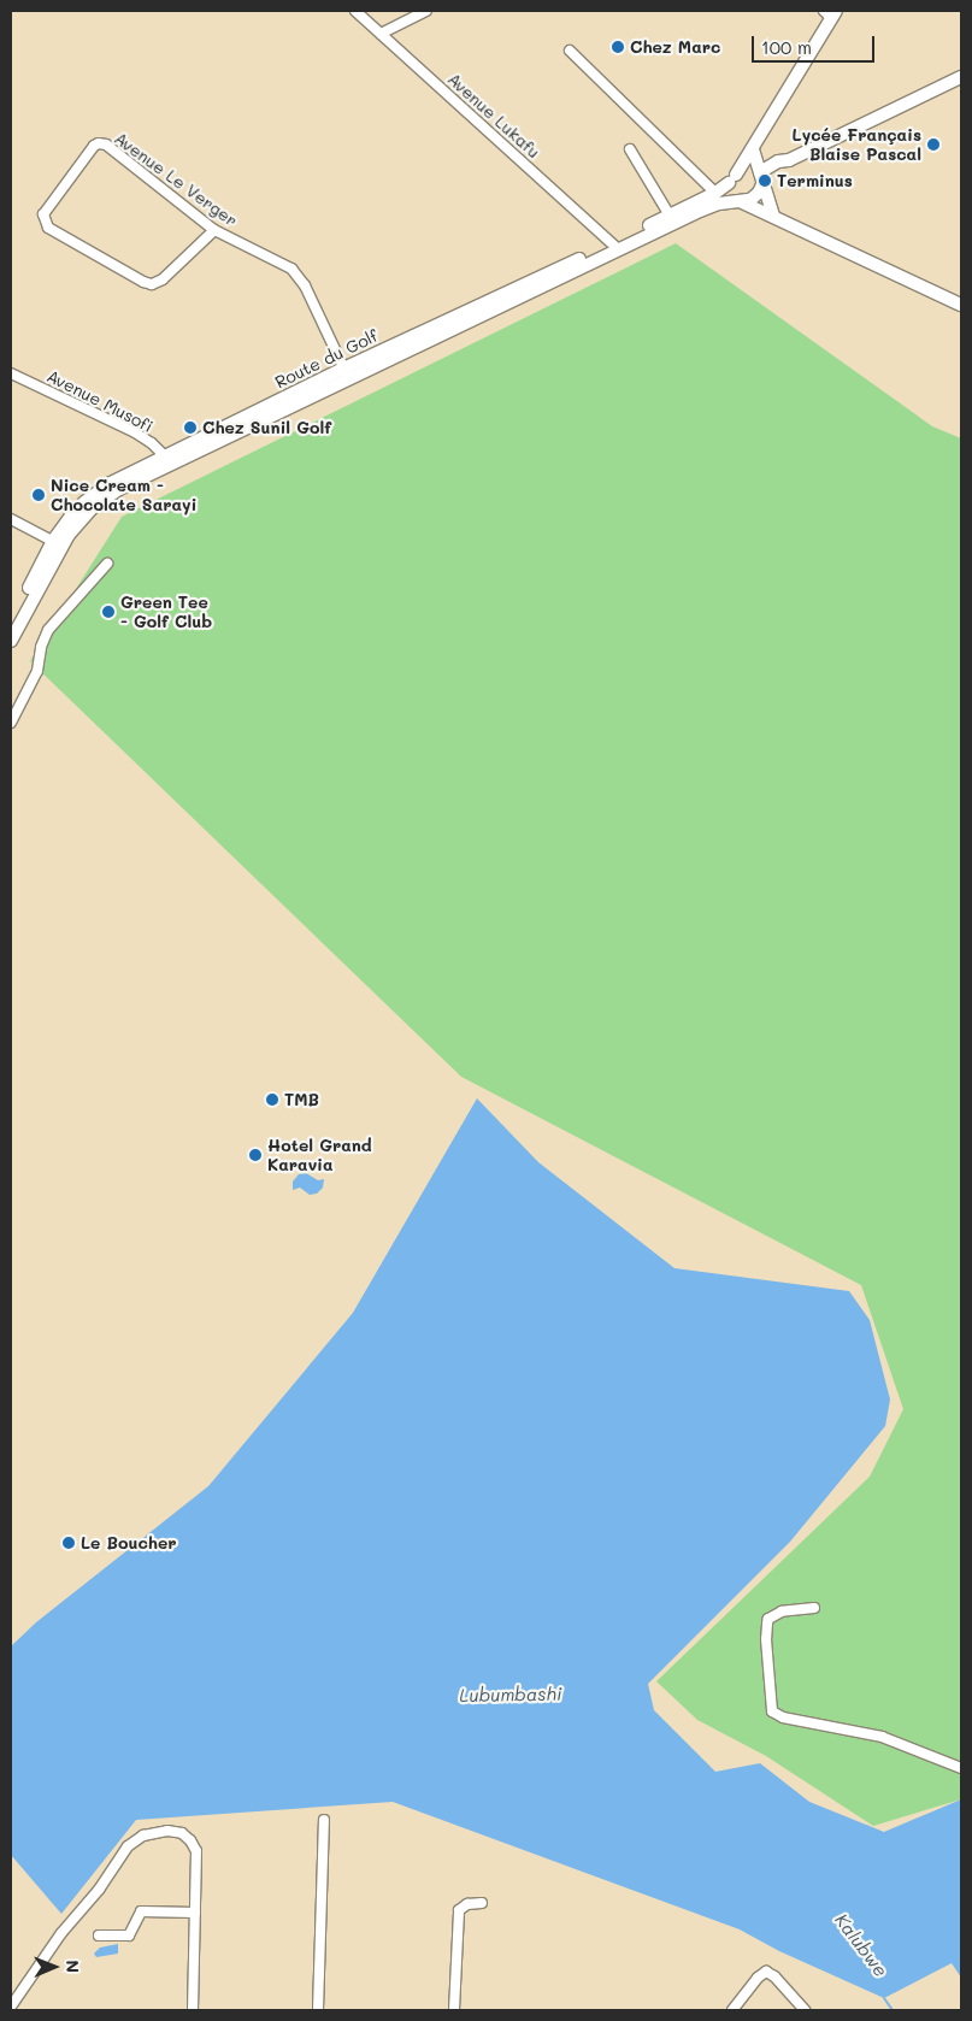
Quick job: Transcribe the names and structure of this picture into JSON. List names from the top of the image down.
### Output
{
  "streets": {
    "main road": ["Route du Golf"],
    "street": ["Avenue Lukafu", "Avenue Le Verger", "Avenue Musofi"]
  },
  "crossings": [
    ["Avenue Lukafu", "Route du Golf"],
    ["Avenue Le Verger", "Route du Golf"],
    ["Route du Golf", "Avenue Musofi"]
  ],
  "water": ["Lubumbashi", "Kalubwe"],
  "places": [
    "Chez Marc",
    "Lycée Français Blaise Pascal",
    "Terminus",
    "Chez Sunil Golf",
    "Nice Cream - Chocolate Sarayi",
    "Green Tee - Golf Club",
    "TMB",
    "Hotel Grand Karavia",
    "Le Boucher"
  ],
  "scale_bar": "100 m",
  "north": "right"
}
